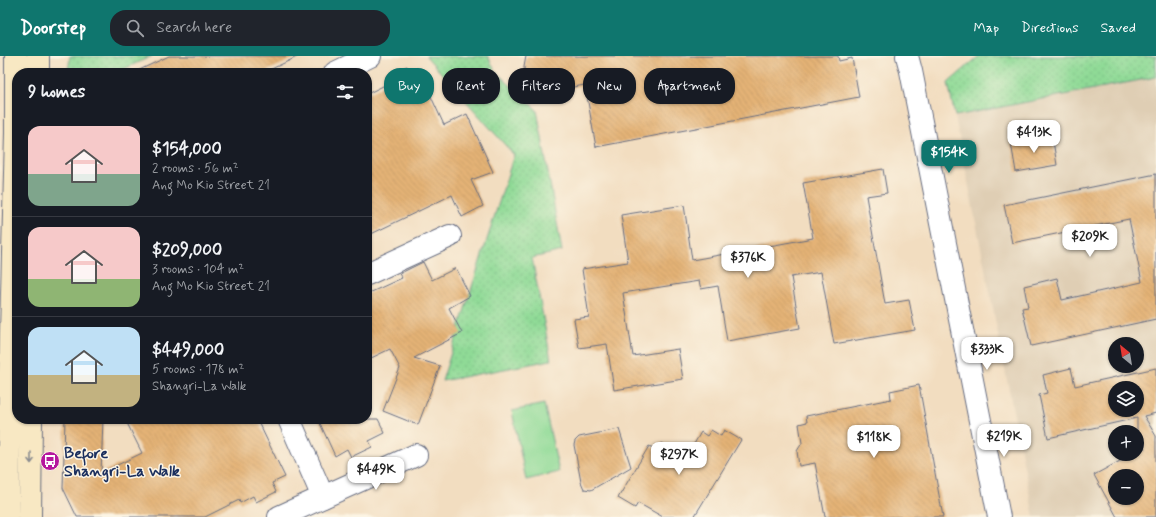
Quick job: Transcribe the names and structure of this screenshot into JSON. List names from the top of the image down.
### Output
{
  "places": {
    "bus stop": ["Before Shangri-La Walk"]
  },
  "north": "top left",
  "page": {
    "header": "Doorstep",
    "search": "Search here",
    "nav": ["Map", "Directions", "Saved"],
    "chip": [
      "Buy",
      "Rent",
      "Filters",
      "New",
      "Apartment"
    ],
    "heading": "9 homes",
    "list": [
      {
        "name": "$154,000",
        "note": "2 rooms · 56 m² · Ang Mo Kio Street 21"
      },
      {
        "name": "$209,000",
        "note": "3 rooms · 104 m² · Ang Mo Kio Street 21"
      },
      {
        "name": "$449,000",
        "note": "5 rooms · 178 m² · Shangri-La Walk"
      }
    ],
    "price": [
      "$413K",
      "$154K",
      "$209K",
      "$376K",
      "$333K",
      "$219K",
      "$118K",
      "$297K",
      "$449K"
    ],
    "map_buttons": ["+", "−"]
  }
}
